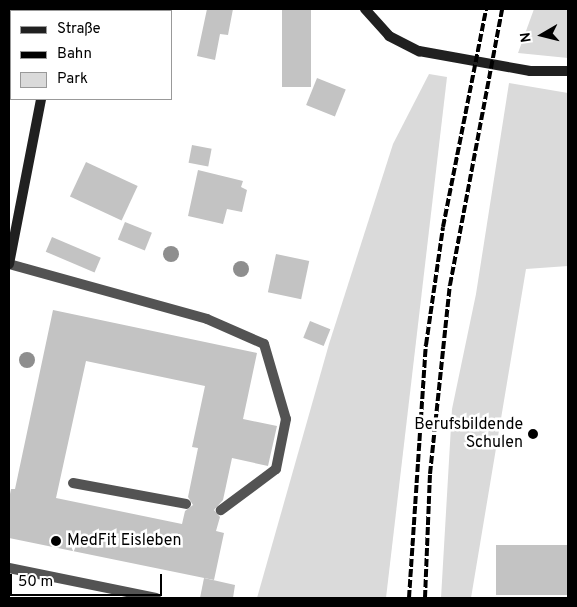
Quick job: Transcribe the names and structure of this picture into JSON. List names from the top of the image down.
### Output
{
  "places": ["Berufsbildende Schulen", "MedFit Eisleben"],
  "legend": ["Straße", "Bahn", "Park"],
  "scale_bar": "50 m",
  "north": "left"
}
